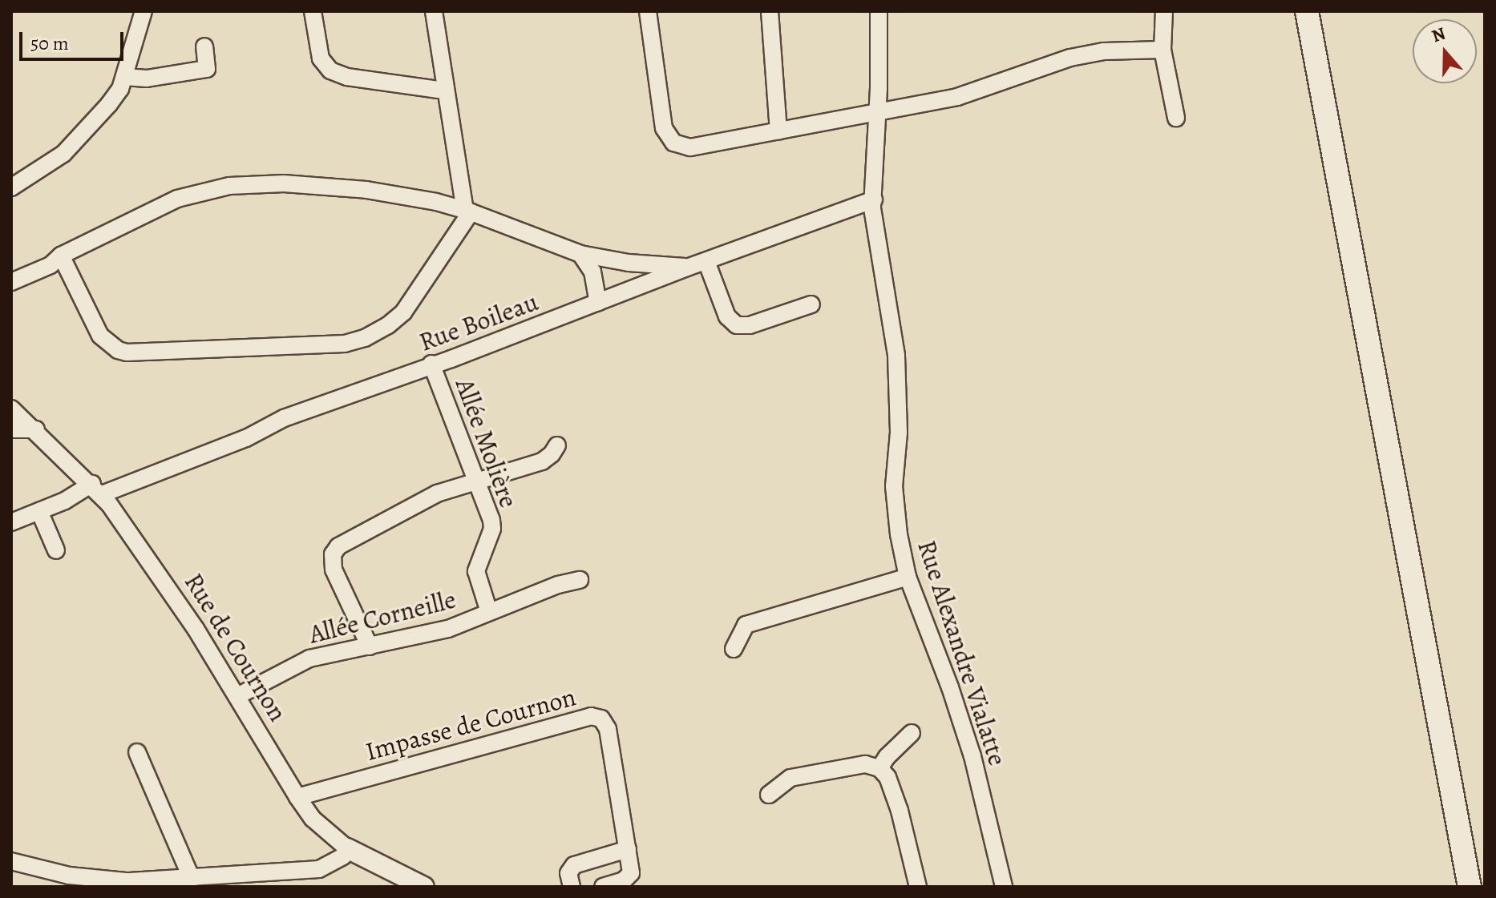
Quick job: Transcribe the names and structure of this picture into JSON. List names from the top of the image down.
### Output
{
  "streets": {
    "street": [
      "Rue Boileau",
      "Allée Molière",
      "Allée Corneille",
      "Rue de Cournon",
      "Rue Alexandre Vialatte",
      "Impasse de Cournon"
    ]
  },
  "crossings": [
    ["Rue Boileau", "Allée Molière"],
    ["Rue Boileau", "Rue de Cournon"],
    ["Rue Boileau", "Rue Alexandre Vialatte"],
    ["Allée Molière", "Allée Corneille"],
    ["Allée Corneille", "Rue de Cournon"],
    ["Rue de Cournon", "Impasse de Cournon"]
  ],
  "scale_bar": "50 m",
  "north": "top"
}
